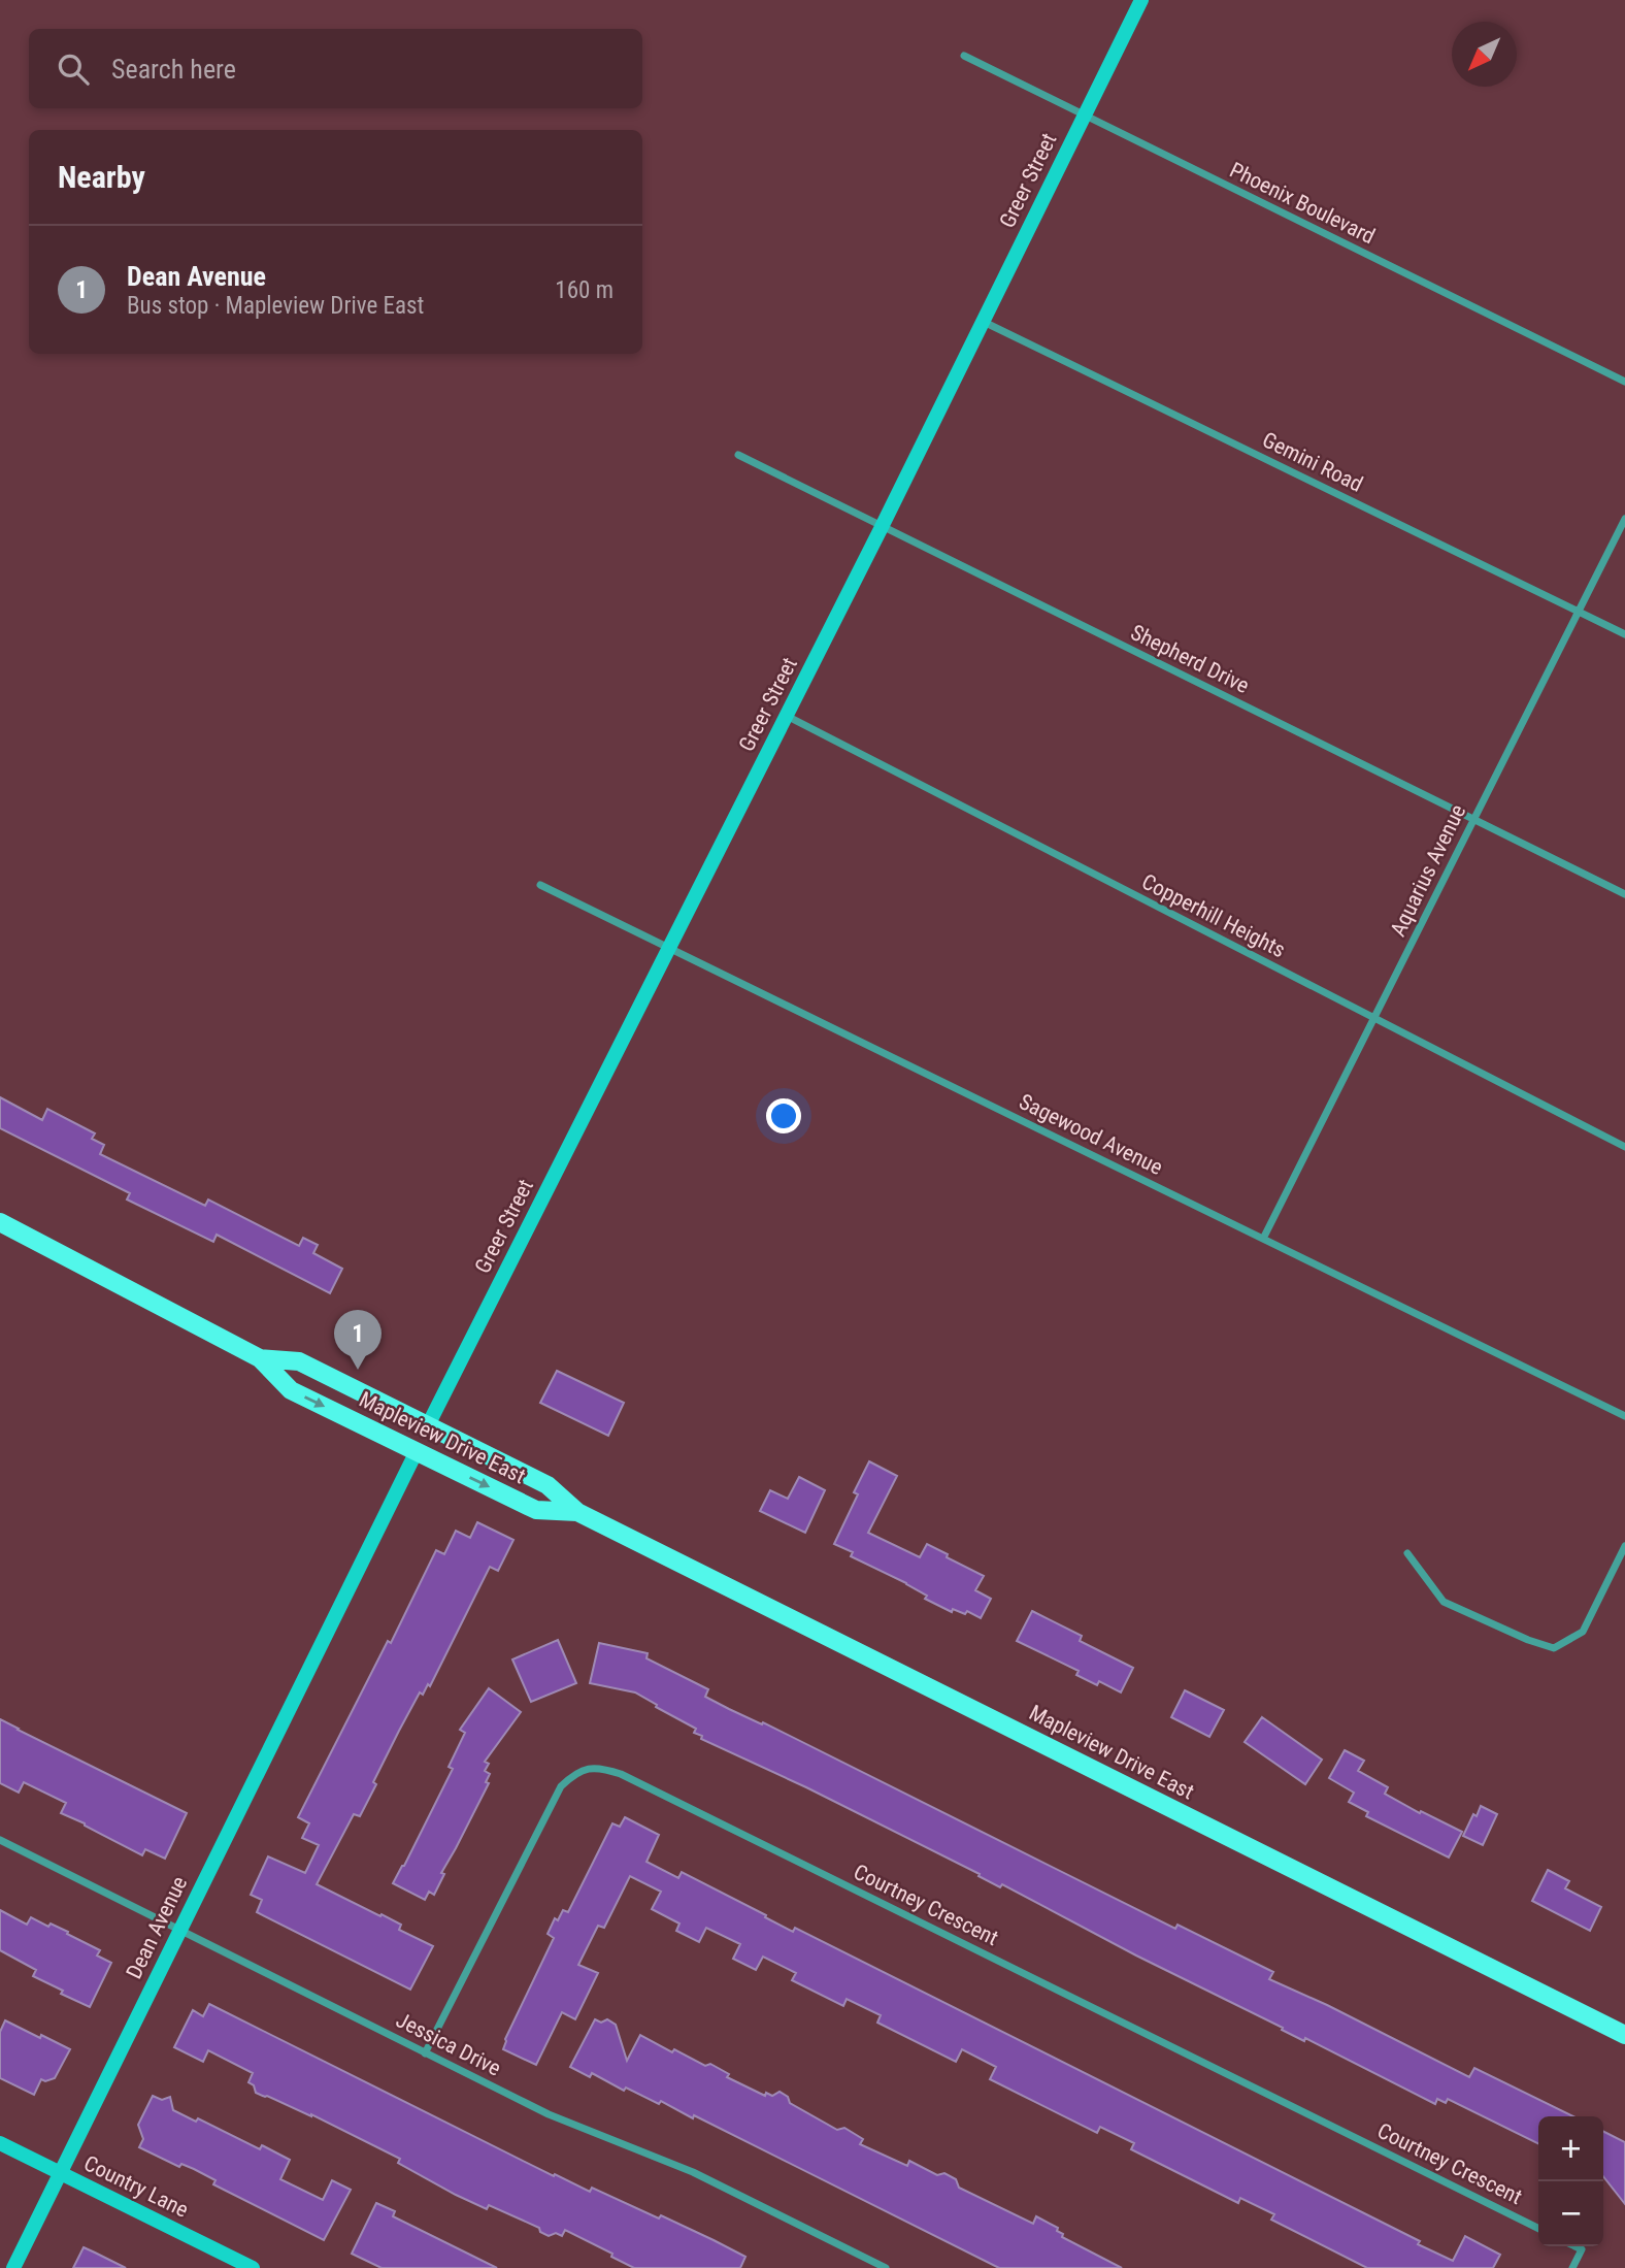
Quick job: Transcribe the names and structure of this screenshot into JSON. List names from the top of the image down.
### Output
{
  "streets": {
    "main road": ["Mapleview Drive East"],
    "street": [
      "Greer Street",
      "Phoenix Boulevard",
      "Gemini Road",
      "Shepherd Drive",
      "Aquarius Avenue",
      "Copperhill Heights",
      "Sagewood Avenue",
      "Courtney Crescent",
      "Dean Avenue",
      "Jessica Drive",
      "Country Lane"
    ]
  },
  "crossings": [
    ["Greer Street", "Phoenix Boulevard"],
    ["Greer Street", "Gemini Road"],
    ["Greer Street", "Shepherd Drive"],
    ["Greer Street", "Copperhill Heights"],
    ["Greer Street", "Sagewood Avenue"],
    ["Greer Street", "Mapleview Drive East"],
    ["Gemini Road", "Aquarius Avenue"],
    ["Shepherd Drive", "Aquarius Avenue"],
    ["Aquarius Avenue", "Copperhill Heights"],
    ["Aquarius Avenue", "Sagewood Avenue"],
    ["Mapleview Drive East", "Dean Avenue"],
    ["Courtney Crescent", "Jessica Drive"],
    ["Dean Avenue", "Jessica Drive"],
    ["Dean Avenue", "Country Lane"]
  ],
  "north": "bottom left",
  "page": {
    "search": "Search here",
    "heading": "Nearby",
    "list": [
      {
        "mark": "1",
        "name": "Dean Avenue",
        "note": "Bus stop · Mapleview Drive East",
        "value": "160 m"
      }
    ],
    "pins": "1",
    "map_buttons": ["+", "−"]
  }
}
